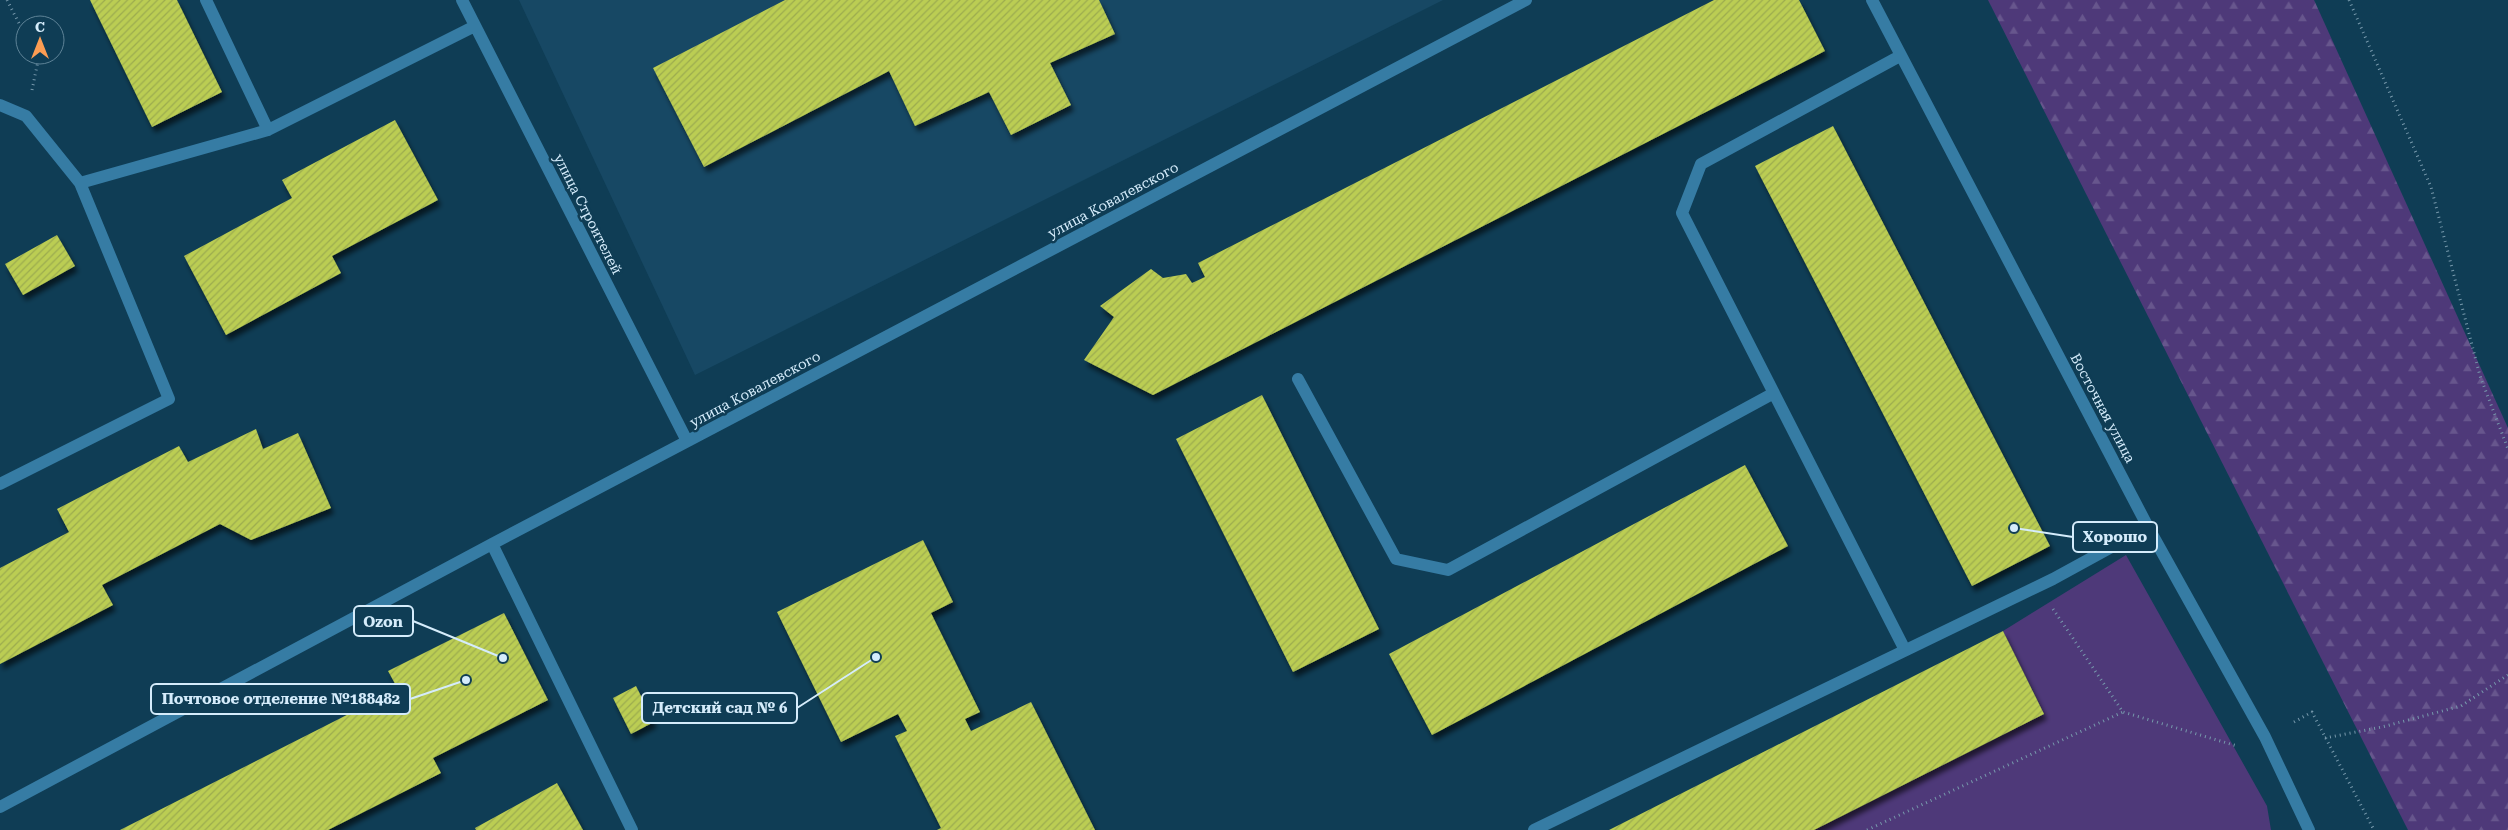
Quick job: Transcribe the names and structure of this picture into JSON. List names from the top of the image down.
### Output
{
  "streets": {
    "street": ["улица Ковалевского", "улица Строителей", "Восточная улица"]
  },
  "crossings": [
    ["улица Ковалевского", "улица Строителей"]
  ],
  "places": [
    "Хорошо",
    "Детский сад № 6",
    "Ozon",
    "Почтовое отделение №188482"
  ],
  "north": "top"
}
